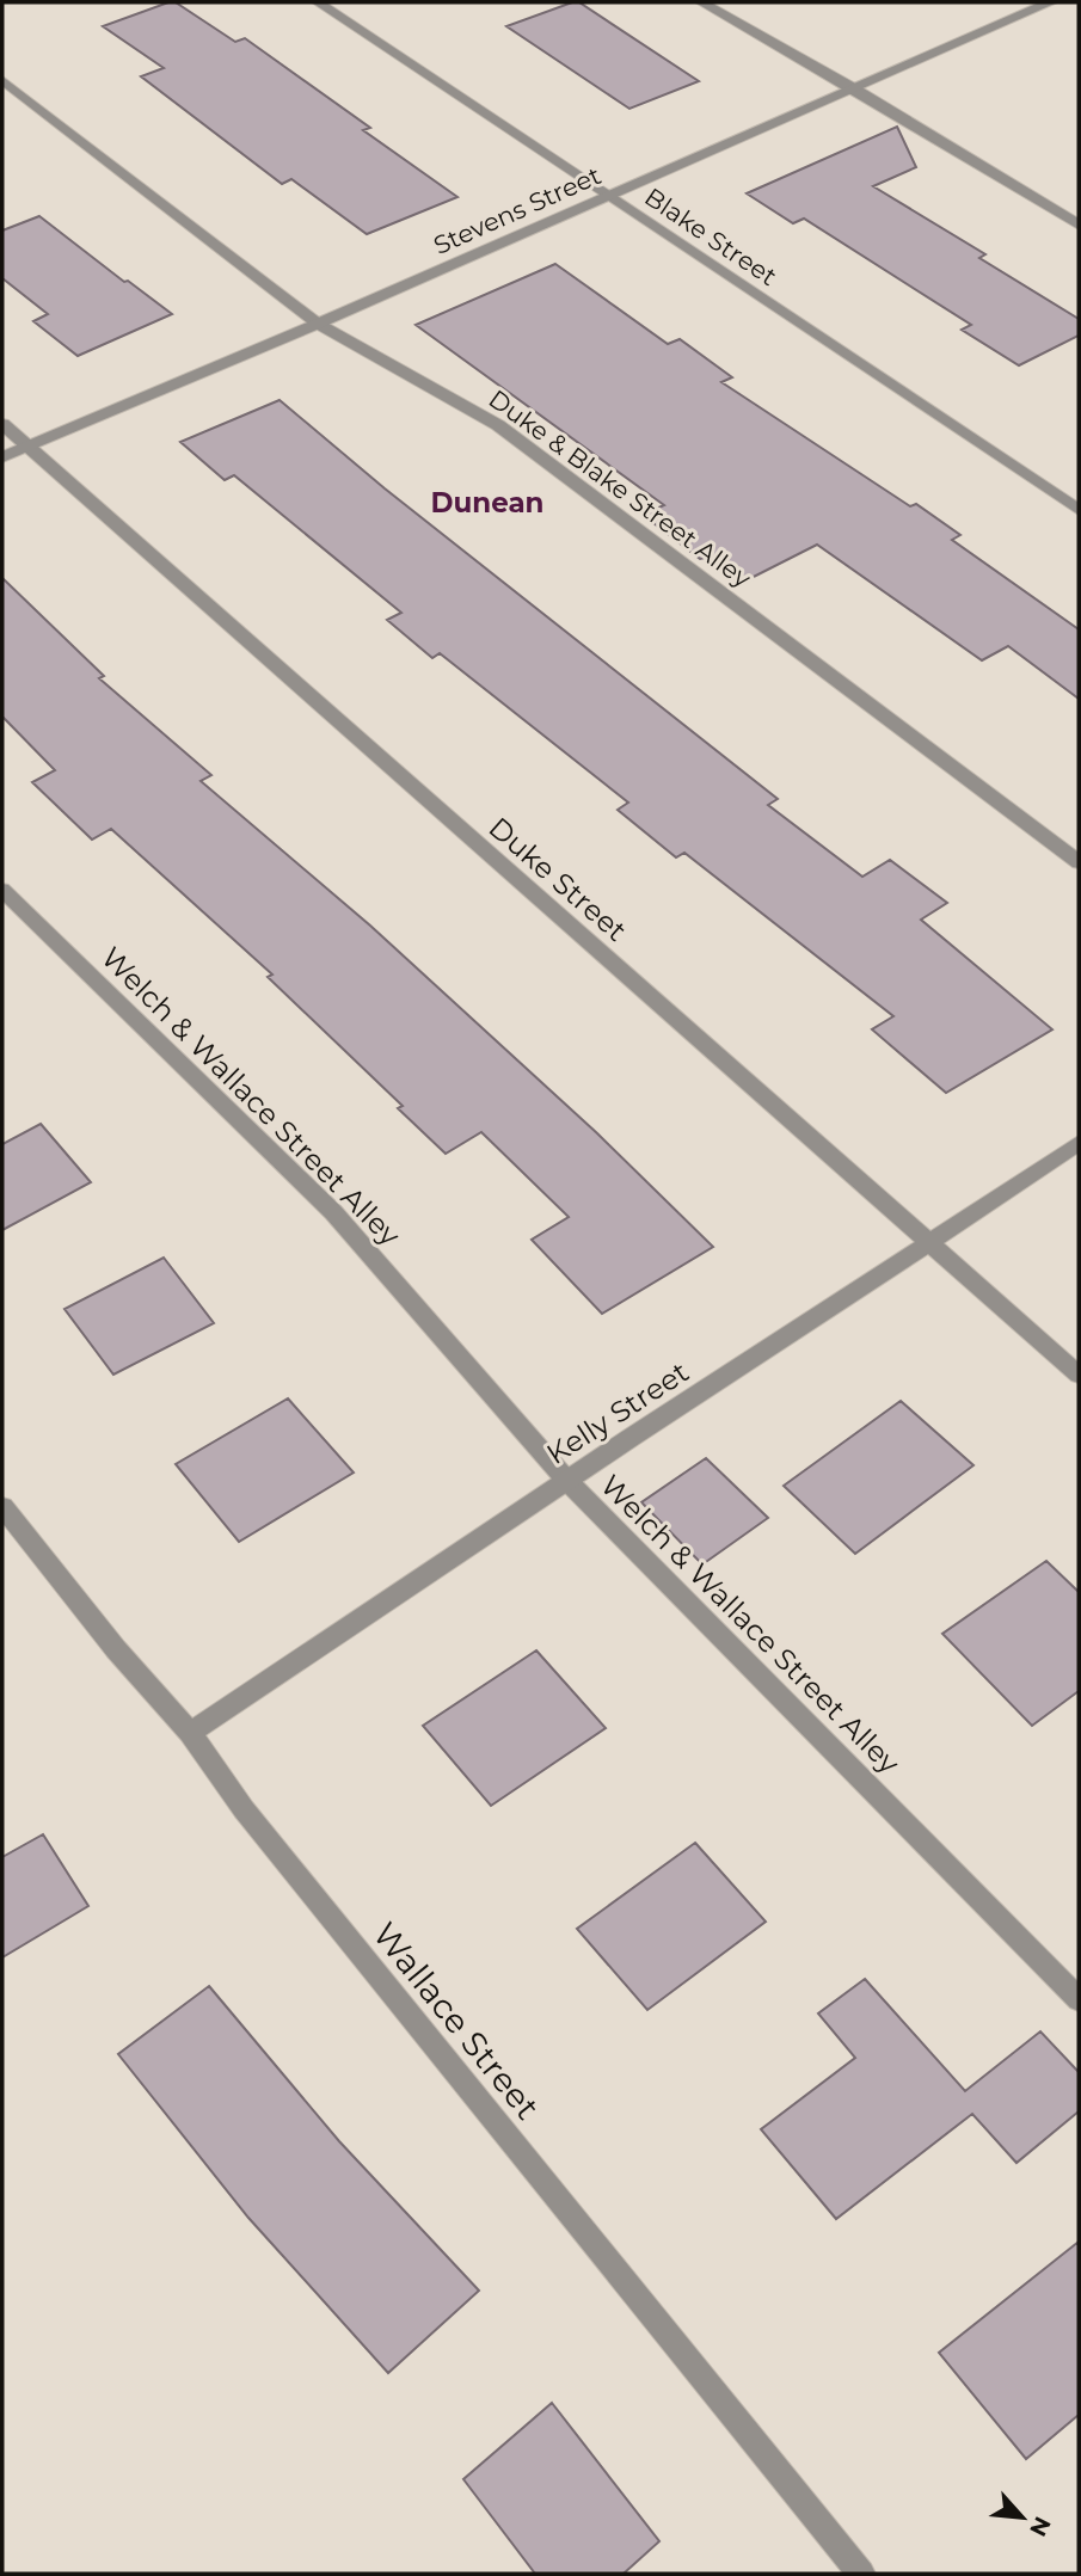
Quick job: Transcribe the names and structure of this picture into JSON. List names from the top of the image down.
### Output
{
  "streets": {
    "street": [
      "Stevens Street",
      "Blake Street",
      "Duke & Blake Street Alley",
      "Duke Street",
      "Welch & Wallace Street Alley",
      "Kelly Street",
      "Wallace Street"
    ]
  },
  "crossings": [
    ["Stevens Street", "Blake Street"],
    ["Stevens Street", "Duke & Blake Street Alley"],
    ["Stevens Street", "Duke Street"],
    ["Duke Street", "Kelly Street"],
    ["Welch & Wallace Street Alley", "Kelly Street"],
    ["Kelly Street", "Wallace Street"]
  ],
  "districts": ["Dunean"],
  "north": "bottom right"
}
